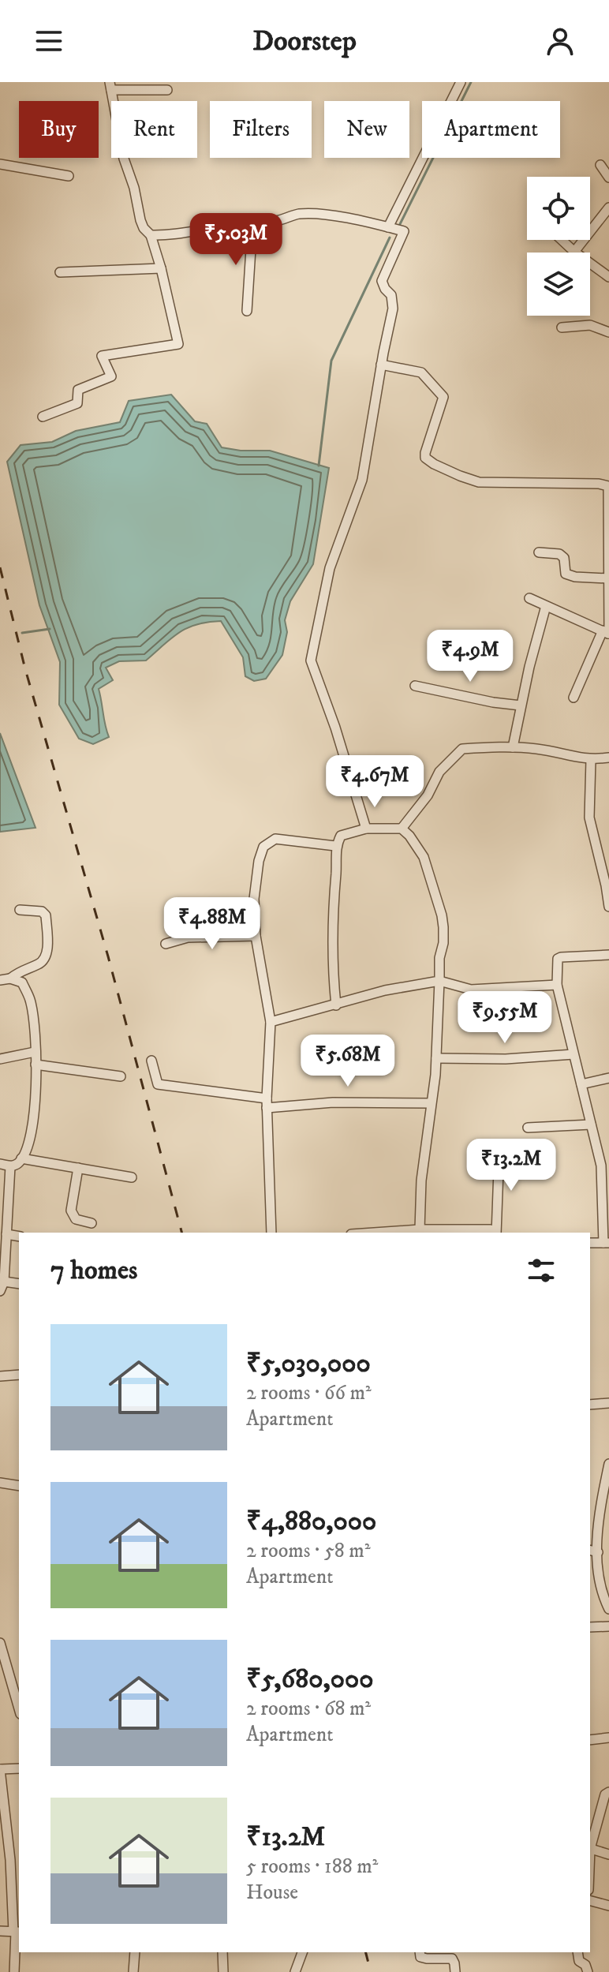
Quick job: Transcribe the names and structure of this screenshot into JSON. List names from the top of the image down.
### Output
{
  "page": {
    "header": "Doorstep",
    "chip": [
      "Buy",
      "Rent",
      "Filters",
      "New",
      "Apartment"
    ],
    "price": [
      "₹5.03M",
      "₹4.9M",
      "₹4.67M",
      "₹4.88M",
      "₹9.55M",
      "₹5.68M",
      "₹13.2M"
    ],
    "heading": "7 homes",
    "list": [
      {
        "name": "₹5,030,000",
        "note": "2 rooms · 66 m² · Apartment"
      },
      {
        "name": "₹4,880,000",
        "note": "2 rooms · 58 m² · Apartment"
      },
      {
        "name": "₹5,680,000",
        "note": "2 rooms · 68 m² · Apartment"
      },
      {
        "name": "₹13.2M",
        "note": "5 rooms · 188 m² · House"
      }
    ]
  }
}
